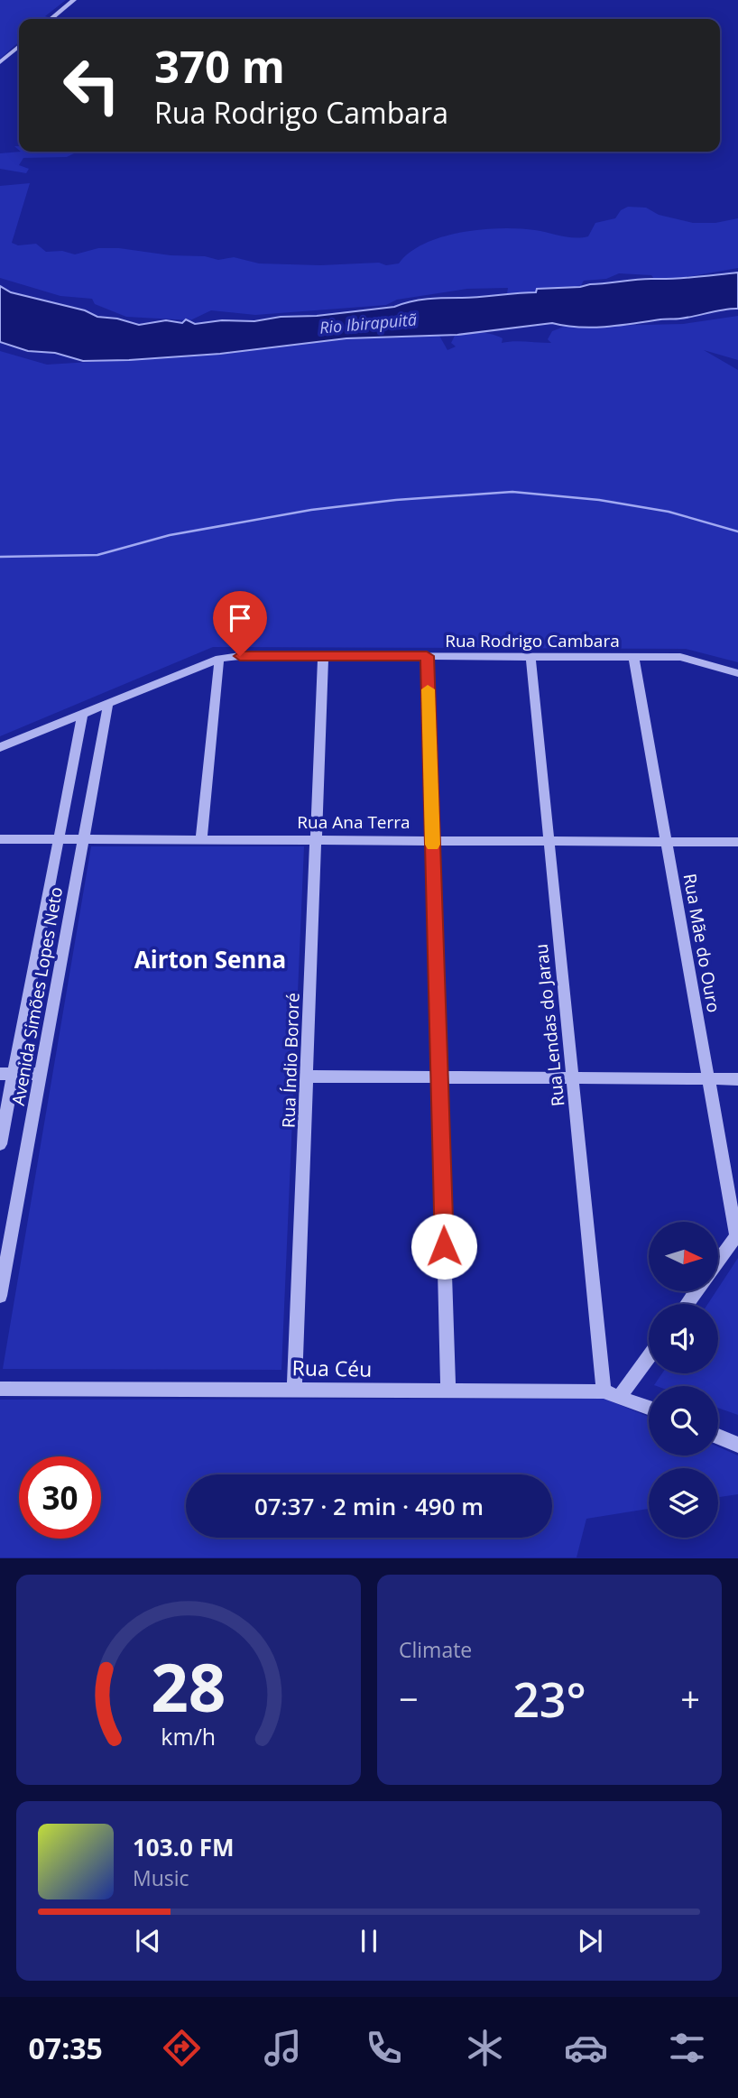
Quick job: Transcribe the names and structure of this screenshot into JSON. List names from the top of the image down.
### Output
{
  "streets": {
    "street": [
      "Rua Rodrigo Cambara",
      "Rua Ana Terra",
      "Rua Mãe do Ouro",
      "Avenida Simões Lopes Neto",
      "Rua Lendas do Jarau",
      "Rua Índio Bororé",
      "Rua Céu"
    ]
  },
  "crossings": [
    ["Rua Rodrigo Cambara", "Rua Mãe do Ouro"],
    ["Rua Rodrigo Cambara", "Avenida Simões Lopes Neto"],
    ["Rua Rodrigo Cambara", "Rua Lendas do Jarau"],
    ["Rua Rodrigo Cambara", "Rua Índio Bororé"],
    ["Rua Ana Terra", "Rua Mãe do Ouro"],
    ["Rua Ana Terra", "Avenida Simões Lopes Neto"],
    ["Rua Ana Terra", "Rua Lendas do Jarau"],
    ["Rua Ana Terra", "Rua Índio Bororé"],
    ["Rua Lendas do Jarau", "Rua Céu"],
    ["Rua Índio Bororé", "Rua Céu"]
  ],
  "districts": ["Airton Senna"],
  "water": ["Rio Ibirapuitã"],
  "north": "right",
  "page": {
    "turn": ["370 m", "Rua Rodrigo Cambara"],
    "limit": "30",
    "trip": "07:37 · 2 min · 490 m",
    "tile": "Climate",
    "heat": ["−", "23°", "+"],
    "song": ["103.0 FM", "Music"],
    "tabs": "07:35",
    "gauge": ["28", "km/h"]
  }
}
